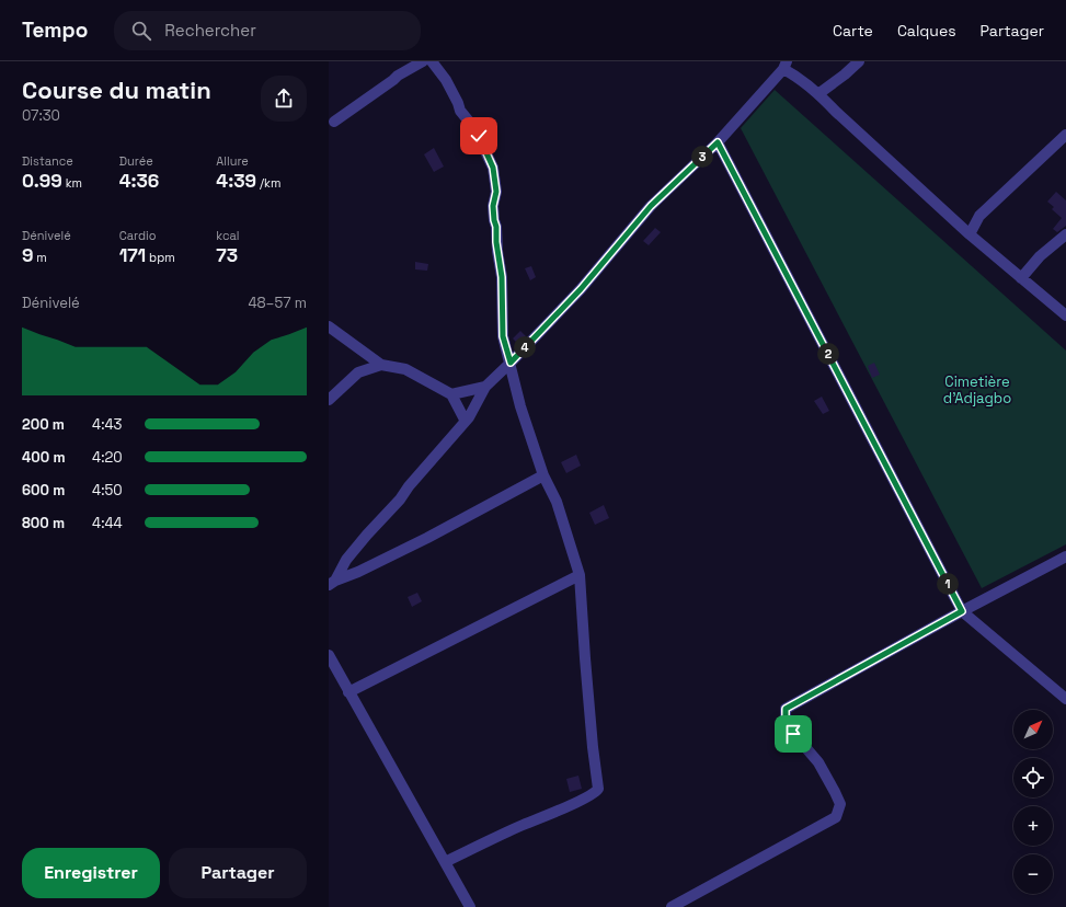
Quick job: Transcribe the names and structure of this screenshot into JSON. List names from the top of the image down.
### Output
{
  "parks": ["Cimetière d'Adjagbo"],
  "north": "top right",
  "page": {
    "header": "Tempo",
    "search": "Rechercher",
    "nav": ["Carte", "Calques", "Partager"],
    "heading": ["Course du matin", "07:30"],
    "stats": [
      ["Distance", "0.99 km"],
      ["Durée", "4:36"],
      ["Allure", "4:39 /km"],
      ["Dénivelé", "9 m"],
      ["Cardio", "171 bpm"],
      ["kcal", "73"]
    ],
    "pins": [
      "3",
      "4",
      "2",
      "1"
    ],
    "chart": ["Dénivelé", "48–57 m"],
    "list": [
      {
        "name": "200 m",
        "note": "4:43"
      },
      {
        "name": "400 m",
        "note": "4:20"
      },
      {
        "name": "600 m",
        "note": "4:50"
      },
      {
        "name": "800 m",
        "note": "4:44"
      }
    ],
    "map_buttons": ["+", "−"],
    "buttons": ["Enregistrer", "Partager"]
  }
}
